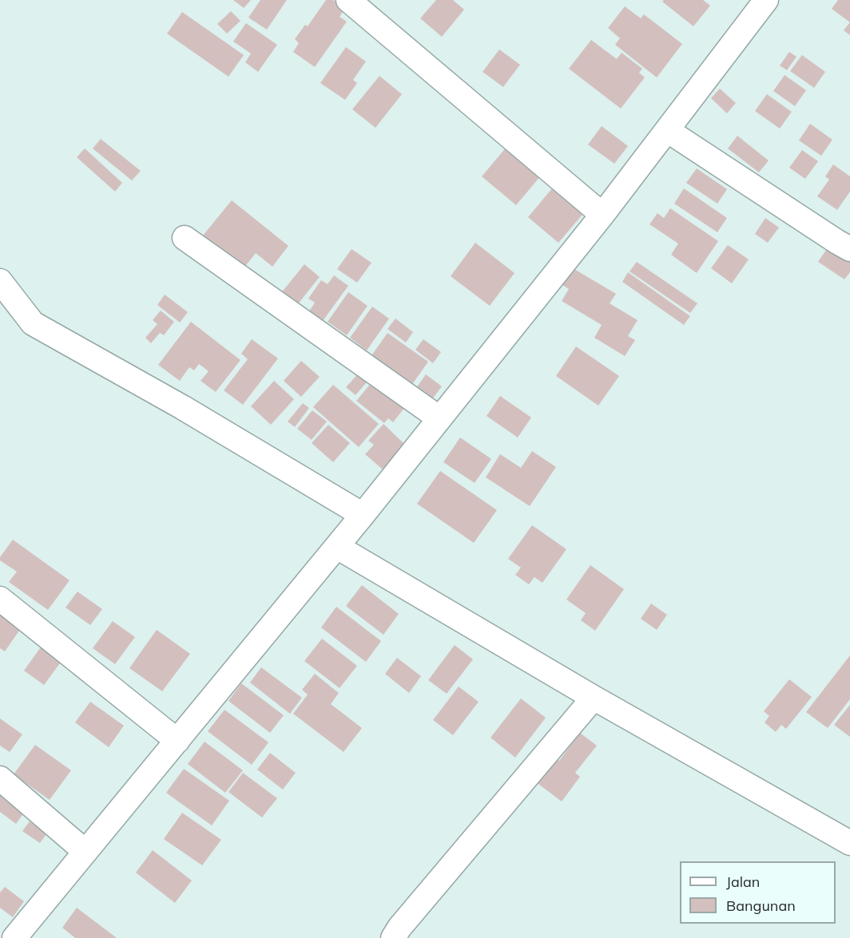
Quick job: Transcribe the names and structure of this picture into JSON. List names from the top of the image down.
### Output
{
  "legend": ["Jalan", "Bangunan"]
}
